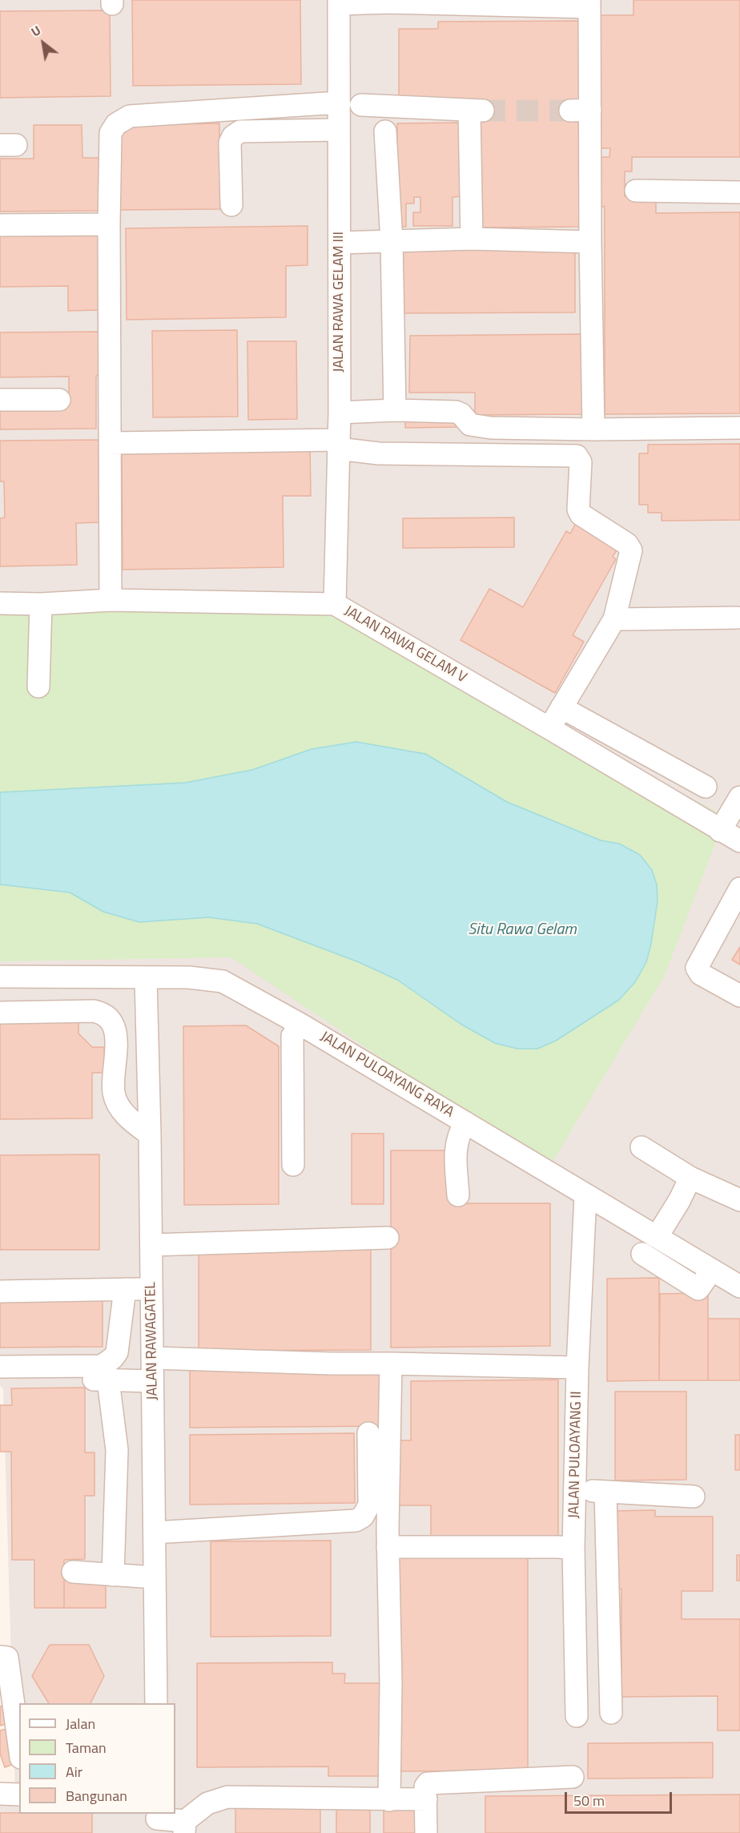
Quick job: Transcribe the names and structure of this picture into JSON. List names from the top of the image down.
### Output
{
  "streets": {
    "street": [
      "JALAN RAWA GELAM III",
      "JALAN RAWA GELAM V",
      "JALAN PULOAYANG RAYA",
      "JALAN RAWAGATEL",
      "JALAN PULOAYANG II"
    ]
  },
  "crossings": [
    ["JALAN RAWA GELAM III", "JALAN RAWA GELAM V"],
    ["JALAN PULOAYANG RAYA", "JALAN RAWAGATEL"],
    ["JALAN PULOAYANG RAYA", "JALAN PULOAYANG II"]
  ],
  "water": ["Situ Rawa Gelam"],
  "legend": [
    "Jalan",
    "Taman",
    "Air",
    "Bangunan"
  ],
  "scale_bar": "50 m",
  "north": "top left"
}
